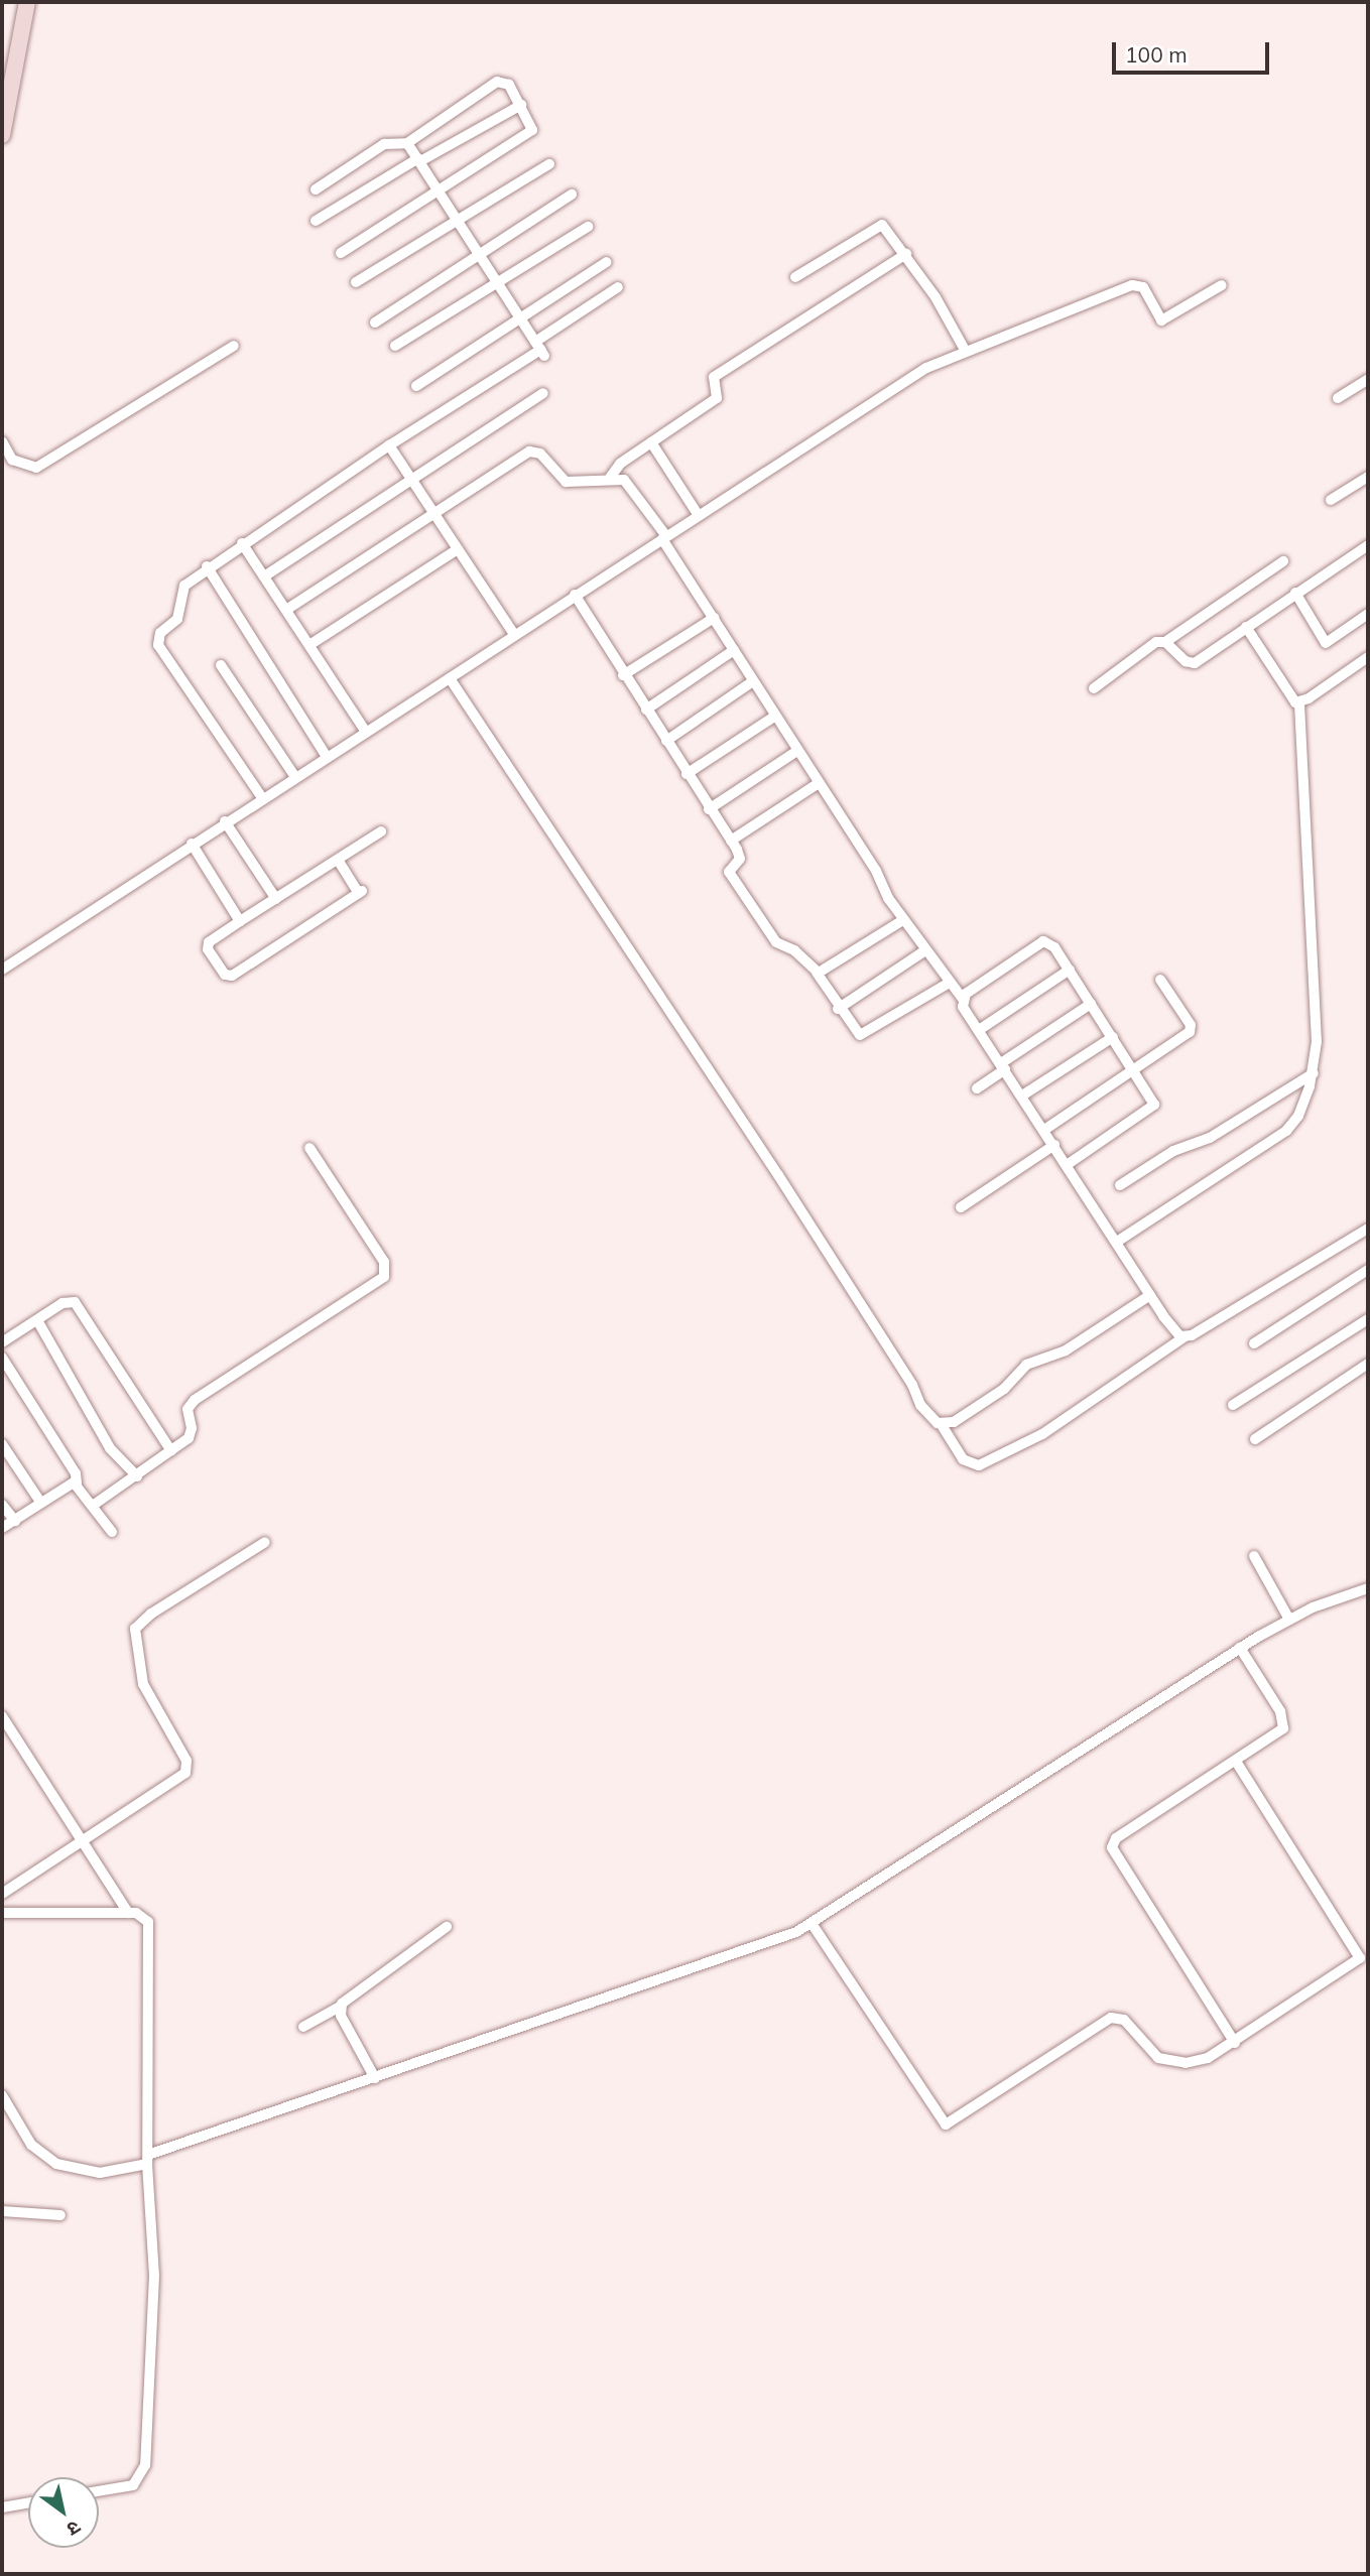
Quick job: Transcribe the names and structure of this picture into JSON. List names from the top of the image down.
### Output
{
  "scale_bar": "100 m",
  "north": "bottom right"
}
